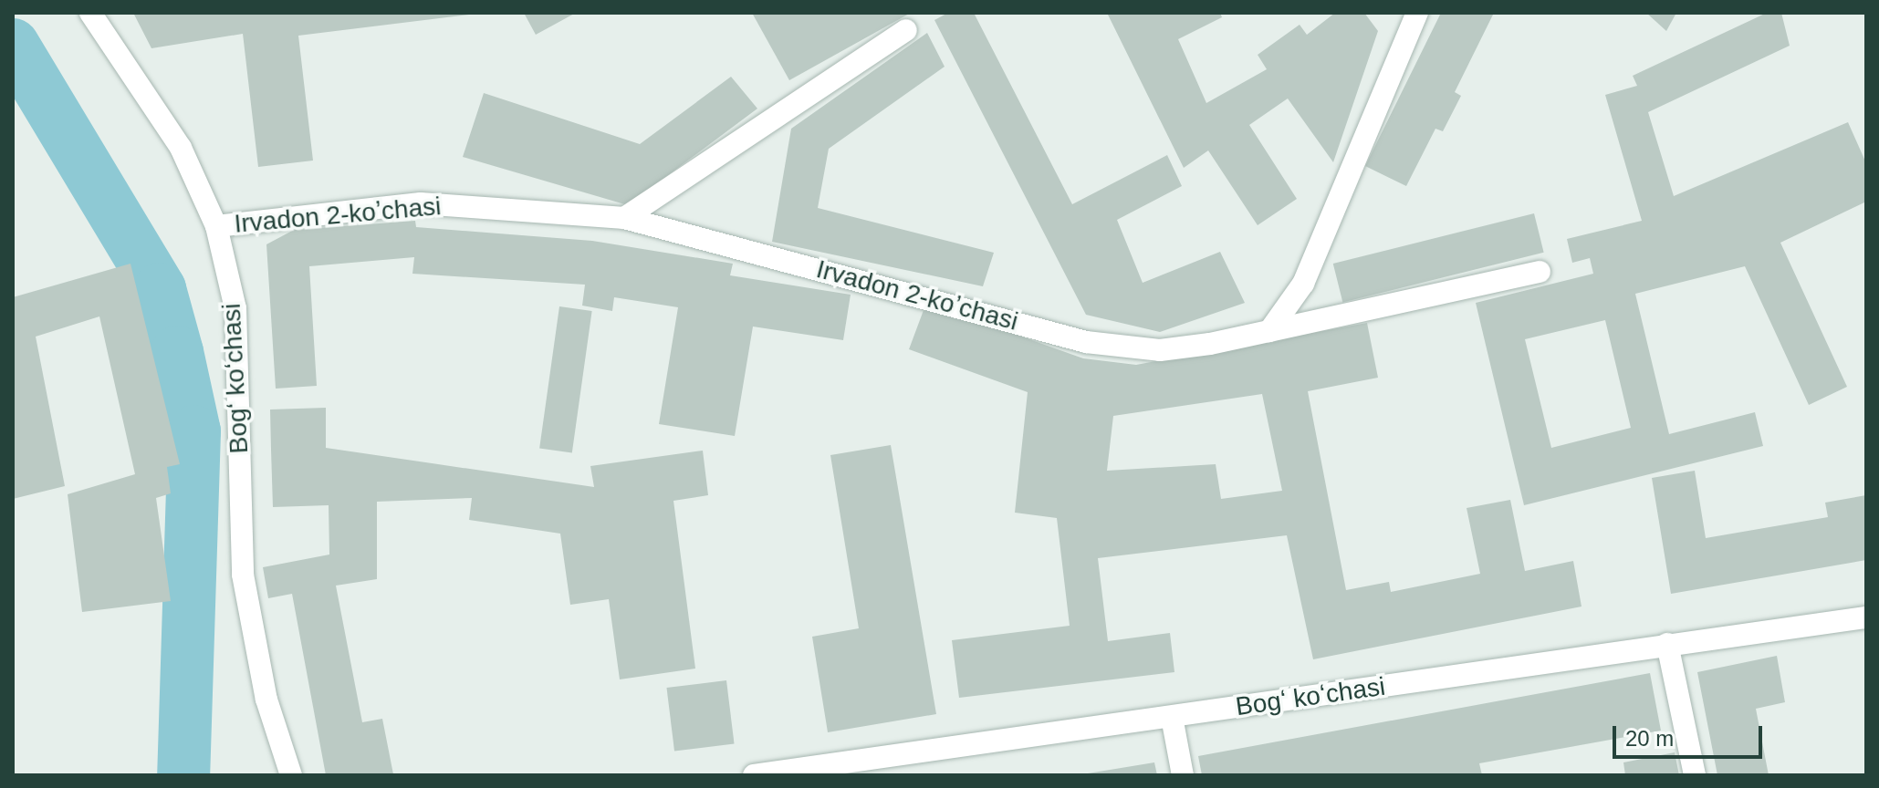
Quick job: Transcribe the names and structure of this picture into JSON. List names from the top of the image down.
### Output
{
  "streets": {
    "street": ["Irvadon 2-koʼchasi", "Bogʻ koʻchasi"]
  },
  "crossings": [
    ["Irvadon 2-koʼchasi", "Bogʻ koʻchasi"]
  ],
  "scale_bar": "20 m"
}
